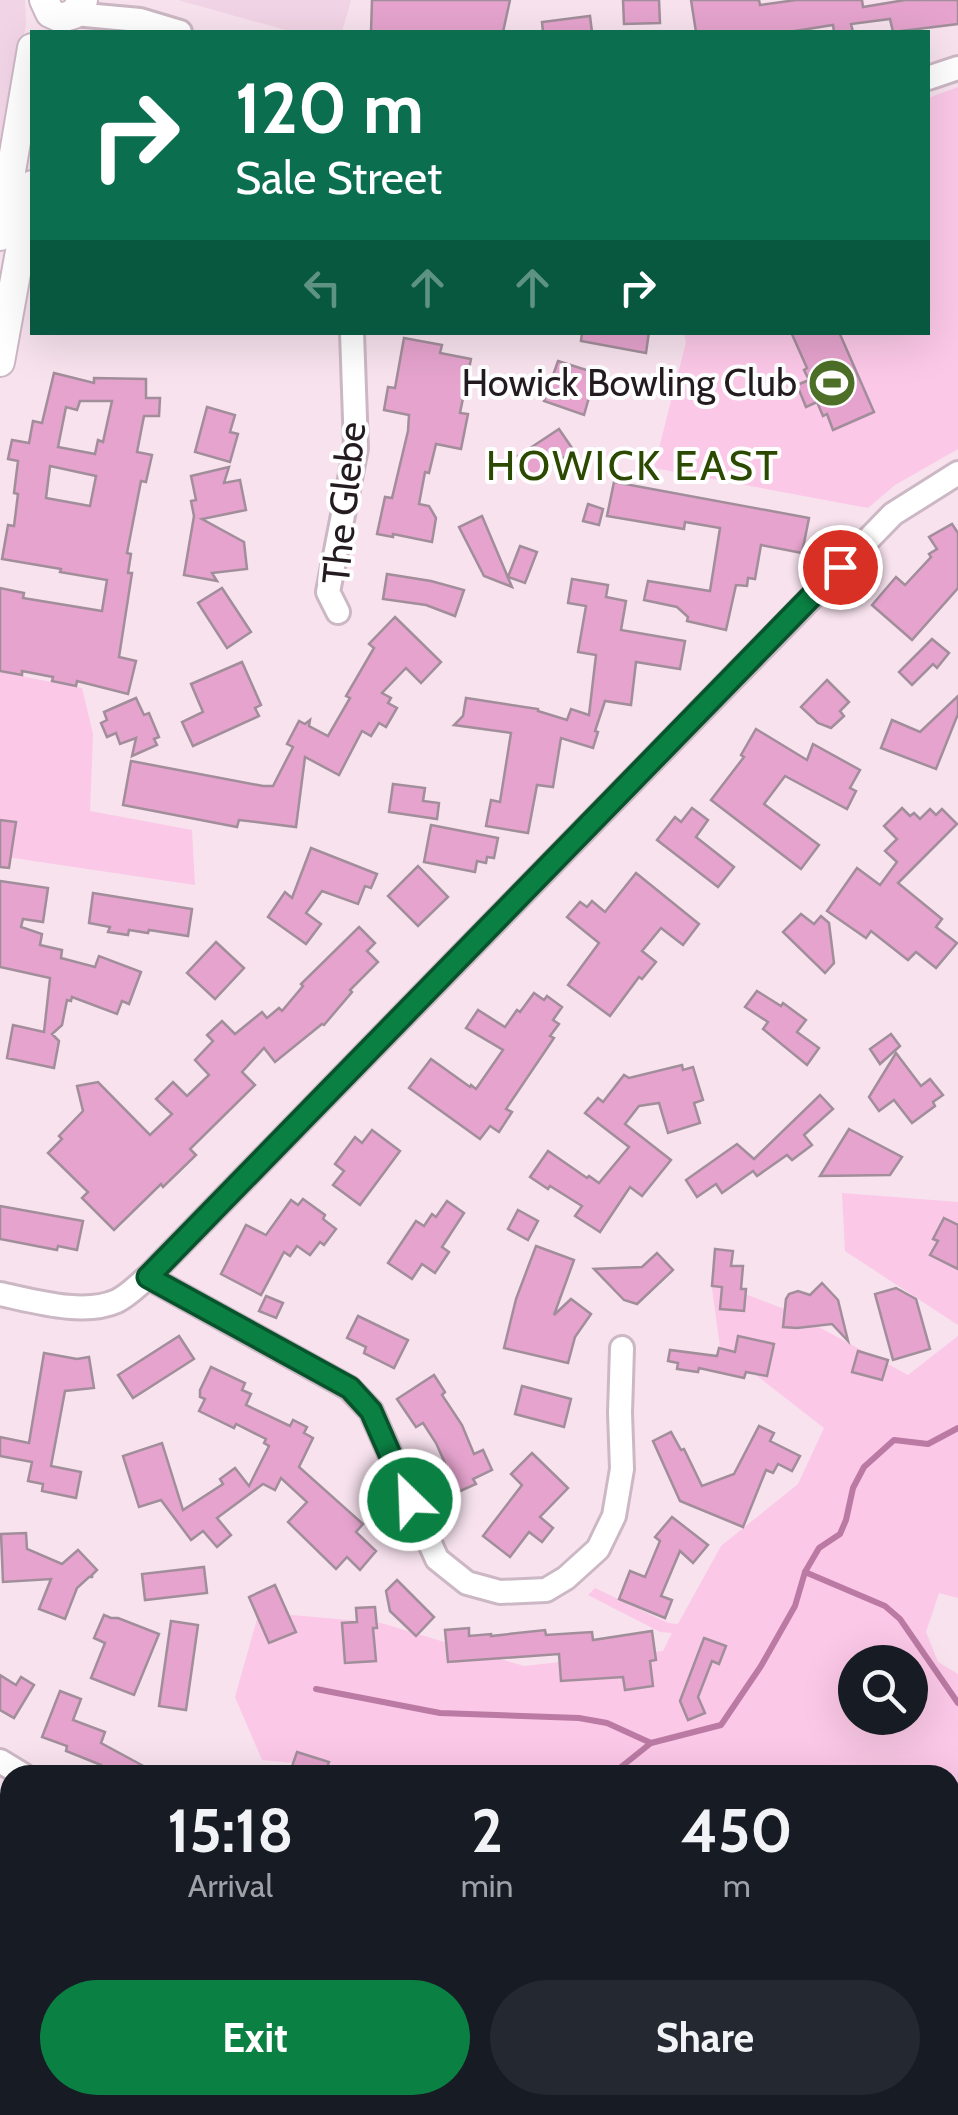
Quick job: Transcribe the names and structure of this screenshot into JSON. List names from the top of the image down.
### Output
{
  "streets": {
    "street": ["The Glebe"]
  },
  "districts": ["HOWICK EAST"],
  "places": {
    "sports": ["Howick Bowling Club"]
  },
  "page": {
    "turn": ["120 m", "Sale Street"],
    "eta": [
      "15:18",
      "Arrival",
      "2",
      "min",
      "450",
      "m"
    ],
    "buttons": ["Exit", "Share"]
  }
}
